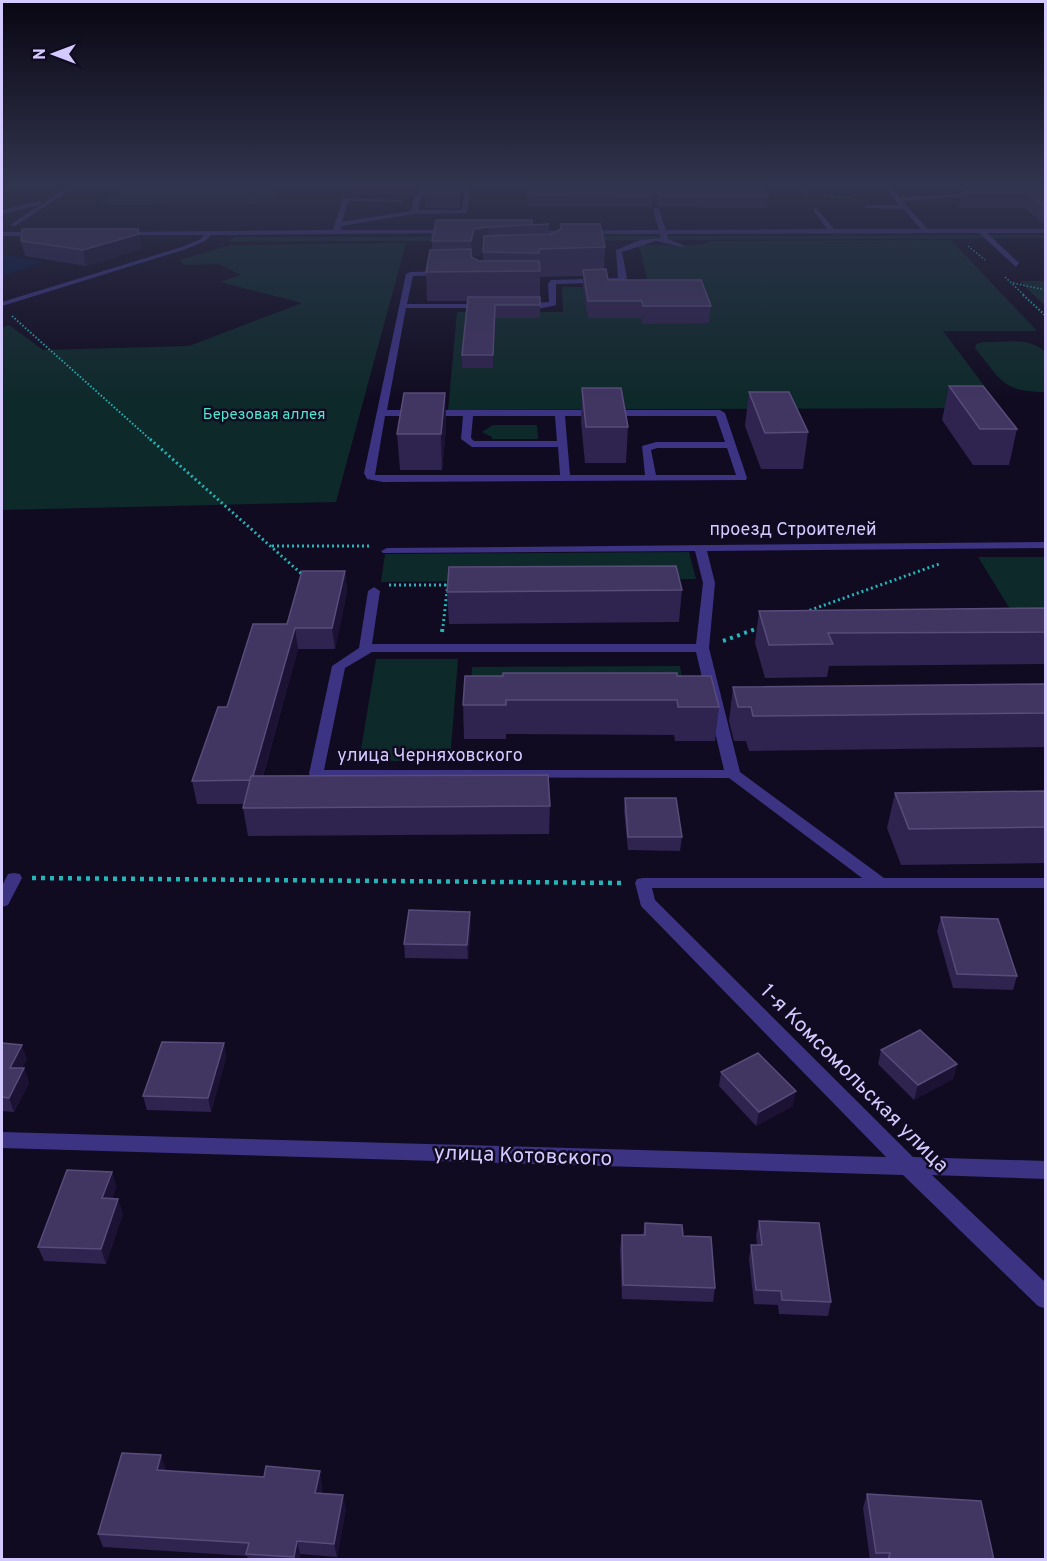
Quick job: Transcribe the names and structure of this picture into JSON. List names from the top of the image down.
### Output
{
  "streets": {
    "street": [
      "проезд Строителей",
      "улица Черняховского",
      "1-я Комсомольская улица",
      "улица Котовского"
    ]
  },
  "crossings": [
    ["проезд Строителей", "улица Черняховского"],
    ["1-я Комсомольская улица", "улица Котовского"]
  ],
  "parks": ["Березовая аллея"],
  "north": "left"
}
